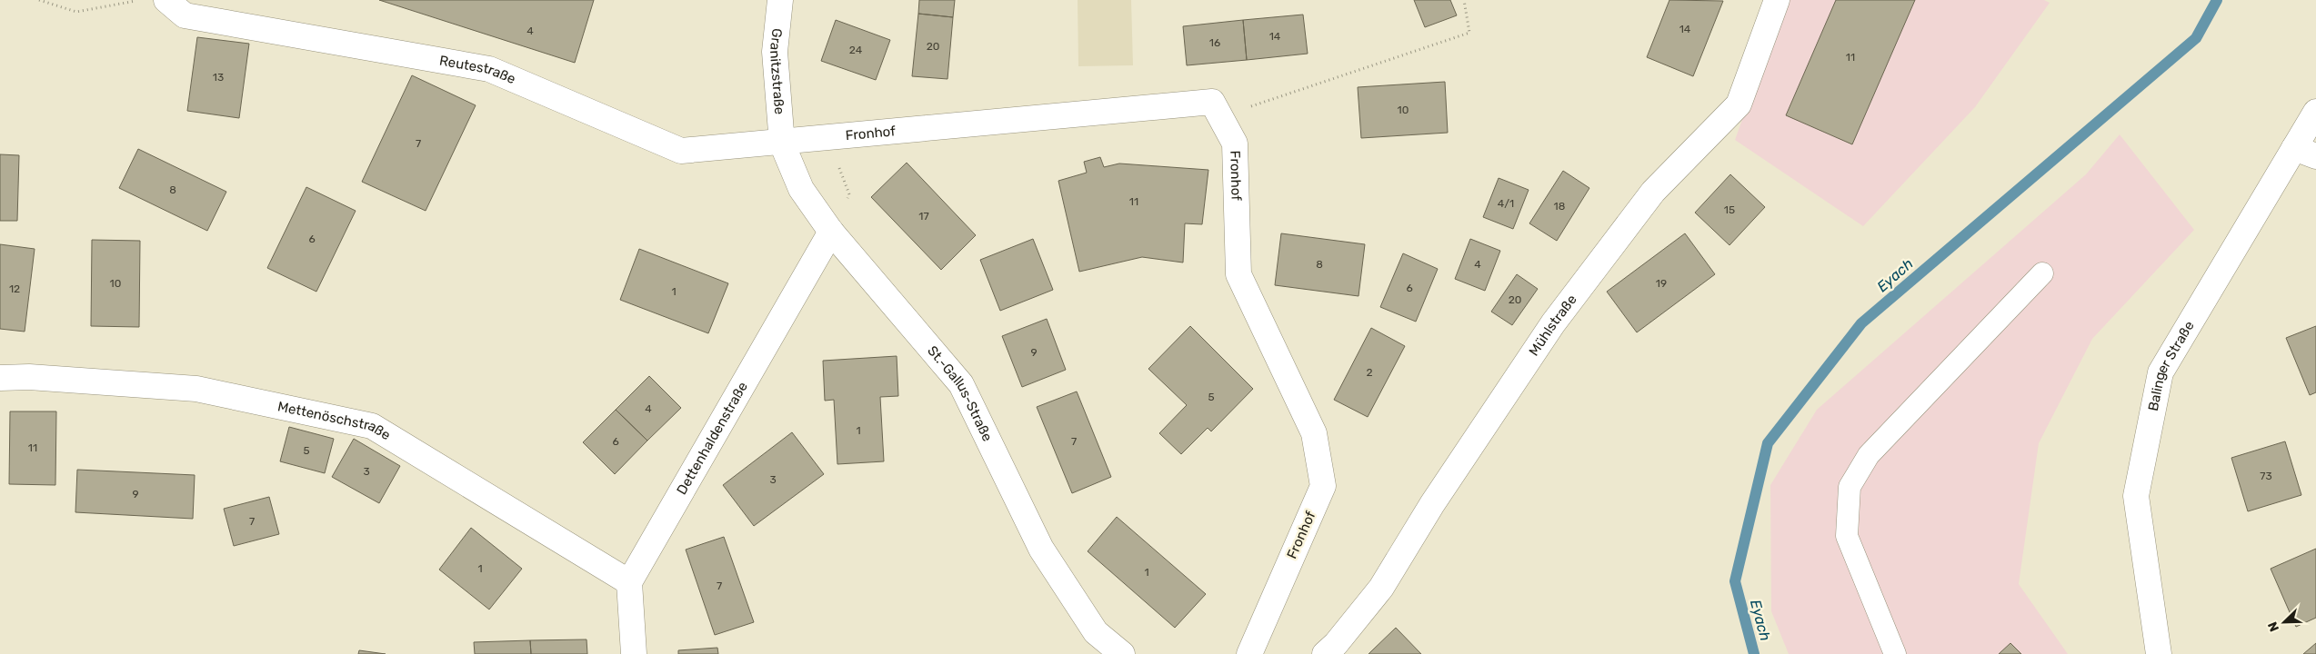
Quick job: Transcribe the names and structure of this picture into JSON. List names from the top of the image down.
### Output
{
  "streets": {
    "street": [
      "Reutestraße",
      "Granitzstraße",
      "Fronhof",
      "Mühlstraße",
      "Balinger Straße",
      "St.-Gallus-Straße",
      "Mettenöschstraße",
      "Dettenhaldenstraße"
    ]
  },
  "crossings": [
    ["Reutestraße", "Granitzstraße"],
    ["Reutestraße", "Fronhof"],
    ["Reutestraße", "St.-Gallus-Straße"],
    ["Granitzstraße", "Fronhof"],
    ["Granitzstraße", "St.-Gallus-Straße"],
    ["Fronhof", "St.-Gallus-Straße"],
    ["St.-Gallus-Straße", "Dettenhaldenstraße"],
    ["Mettenöschstraße", "Dettenhaldenstraße"]
  ],
  "water": ["Eyach"],
  "house_numbers": [
    "14",
    "4",
    "14",
    "16",
    "20",
    "24",
    "11",
    "13",
    "10",
    "7",
    "8",
    "11",
    "4/1",
    "18",
    "15",
    "17",
    "6",
    "8",
    "4",
    "10",
    "19",
    "6",
    "12",
    "1",
    "20",
    "9",
    "2",
    "5",
    "4",
    "1",
    "6",
    "7",
    "11",
    "5",
    "3",
    "73",
    "3",
    "9",
    "7",
    "1",
    "1",
    "7"
  ],
  "north": "bottom left"
}
